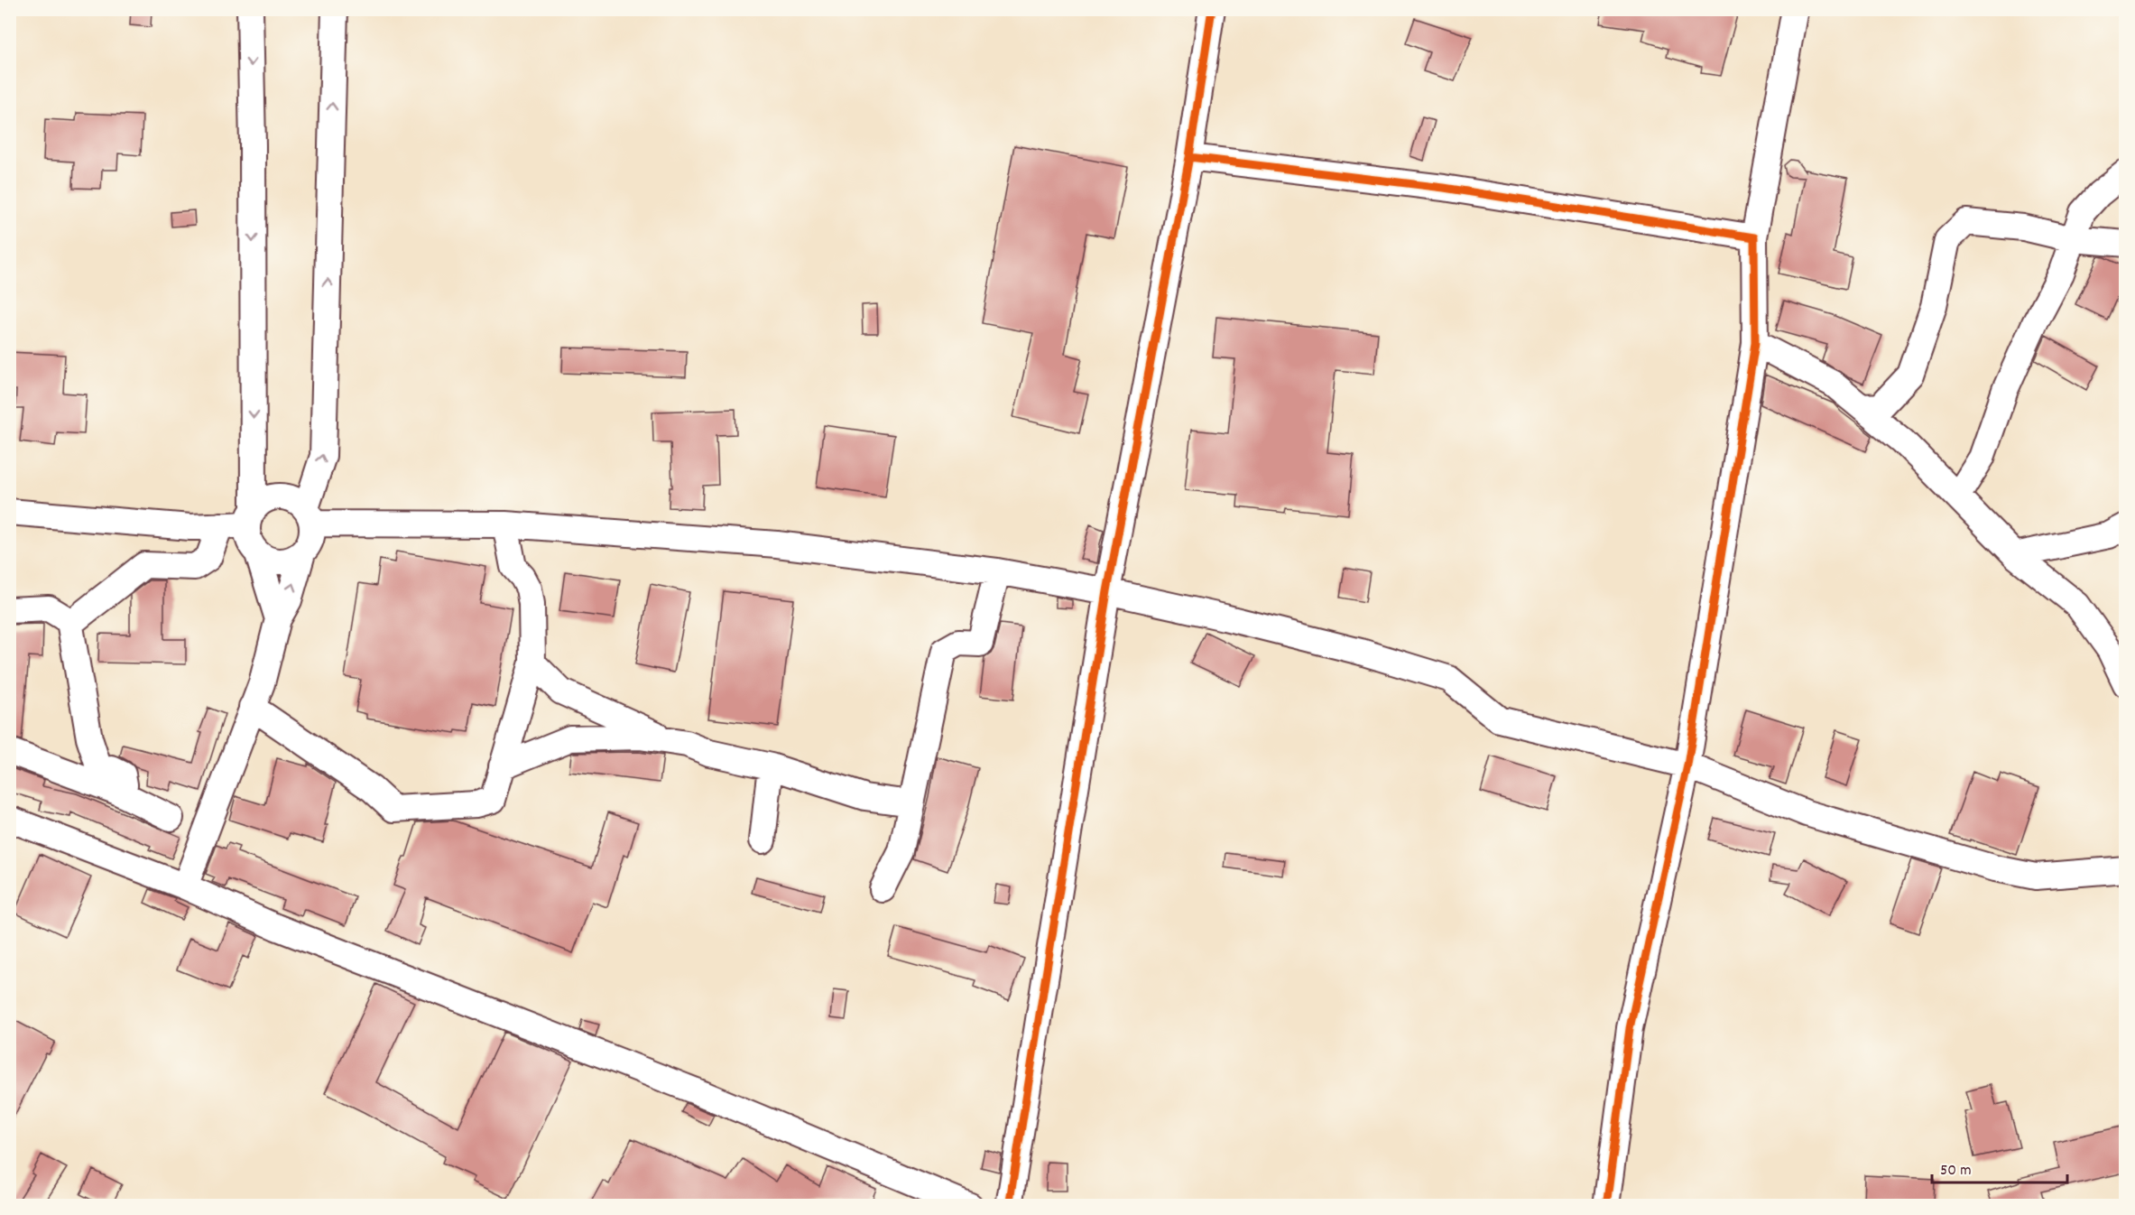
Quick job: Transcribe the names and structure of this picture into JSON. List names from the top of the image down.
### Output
{
  "scale_bar": "50 m"
}
